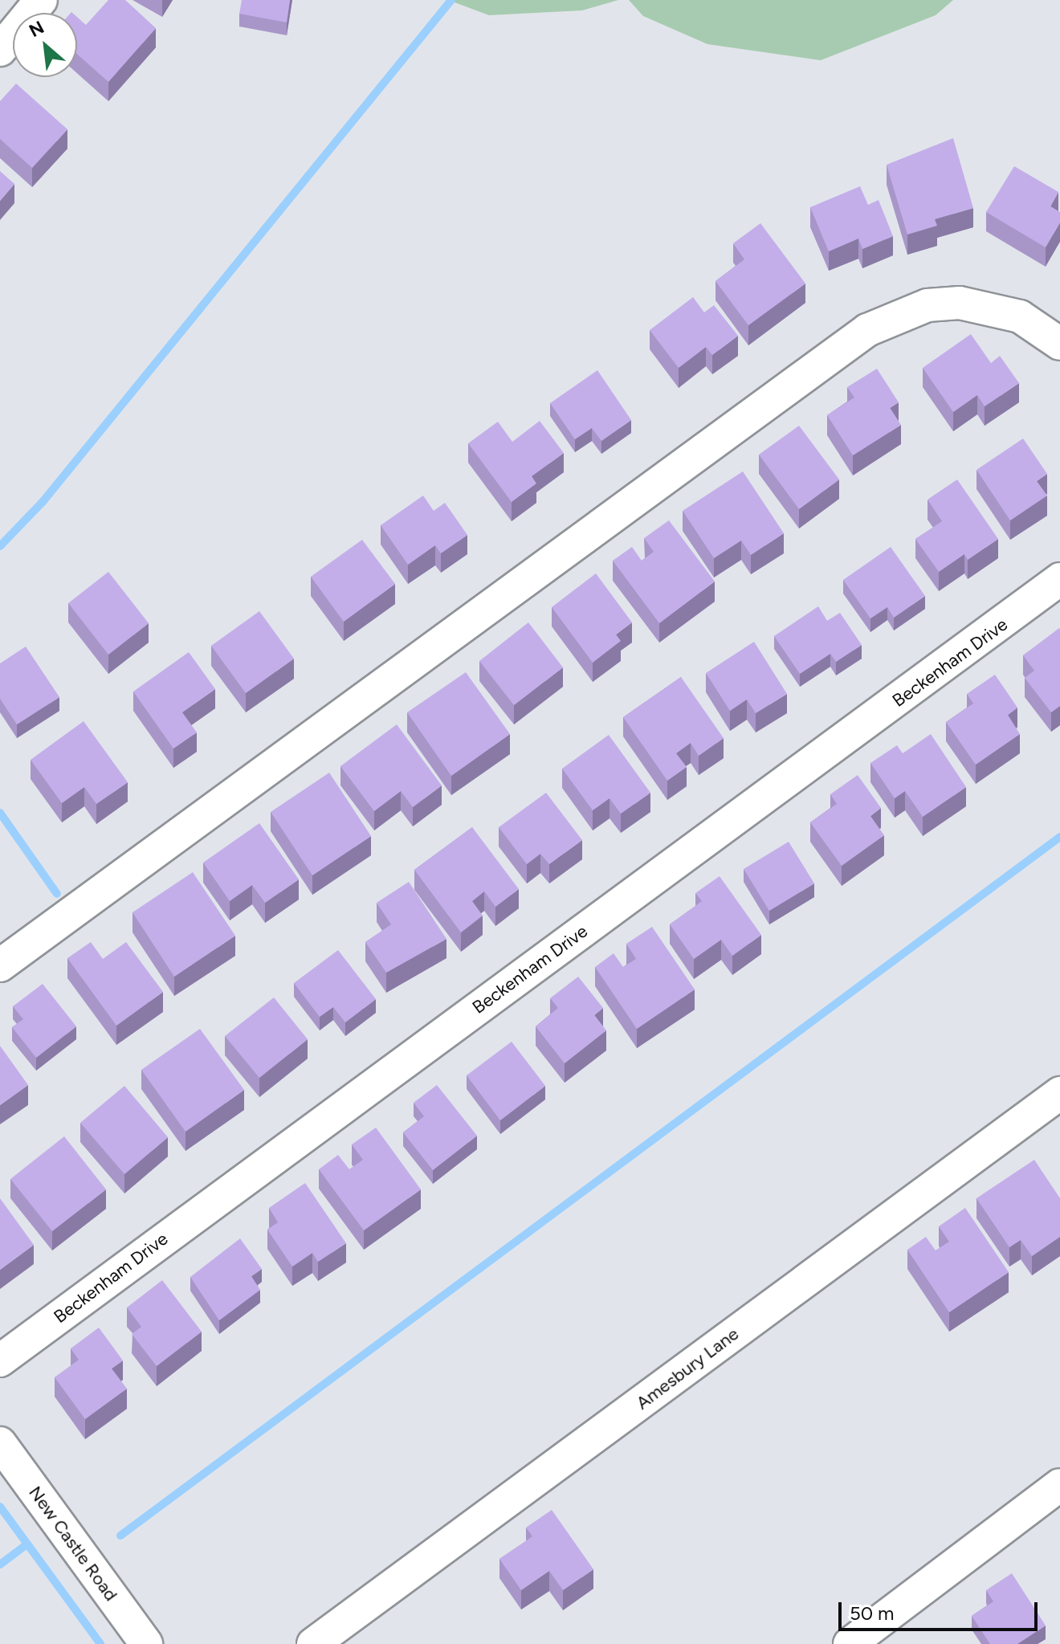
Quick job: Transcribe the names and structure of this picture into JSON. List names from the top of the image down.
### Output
{
  "streets": {
    "street": ["Beckenham Drive", "Amesbury Lane", "New Castle Road"]
  },
  "scale_bar": "50 m",
  "north": "top left"
}
